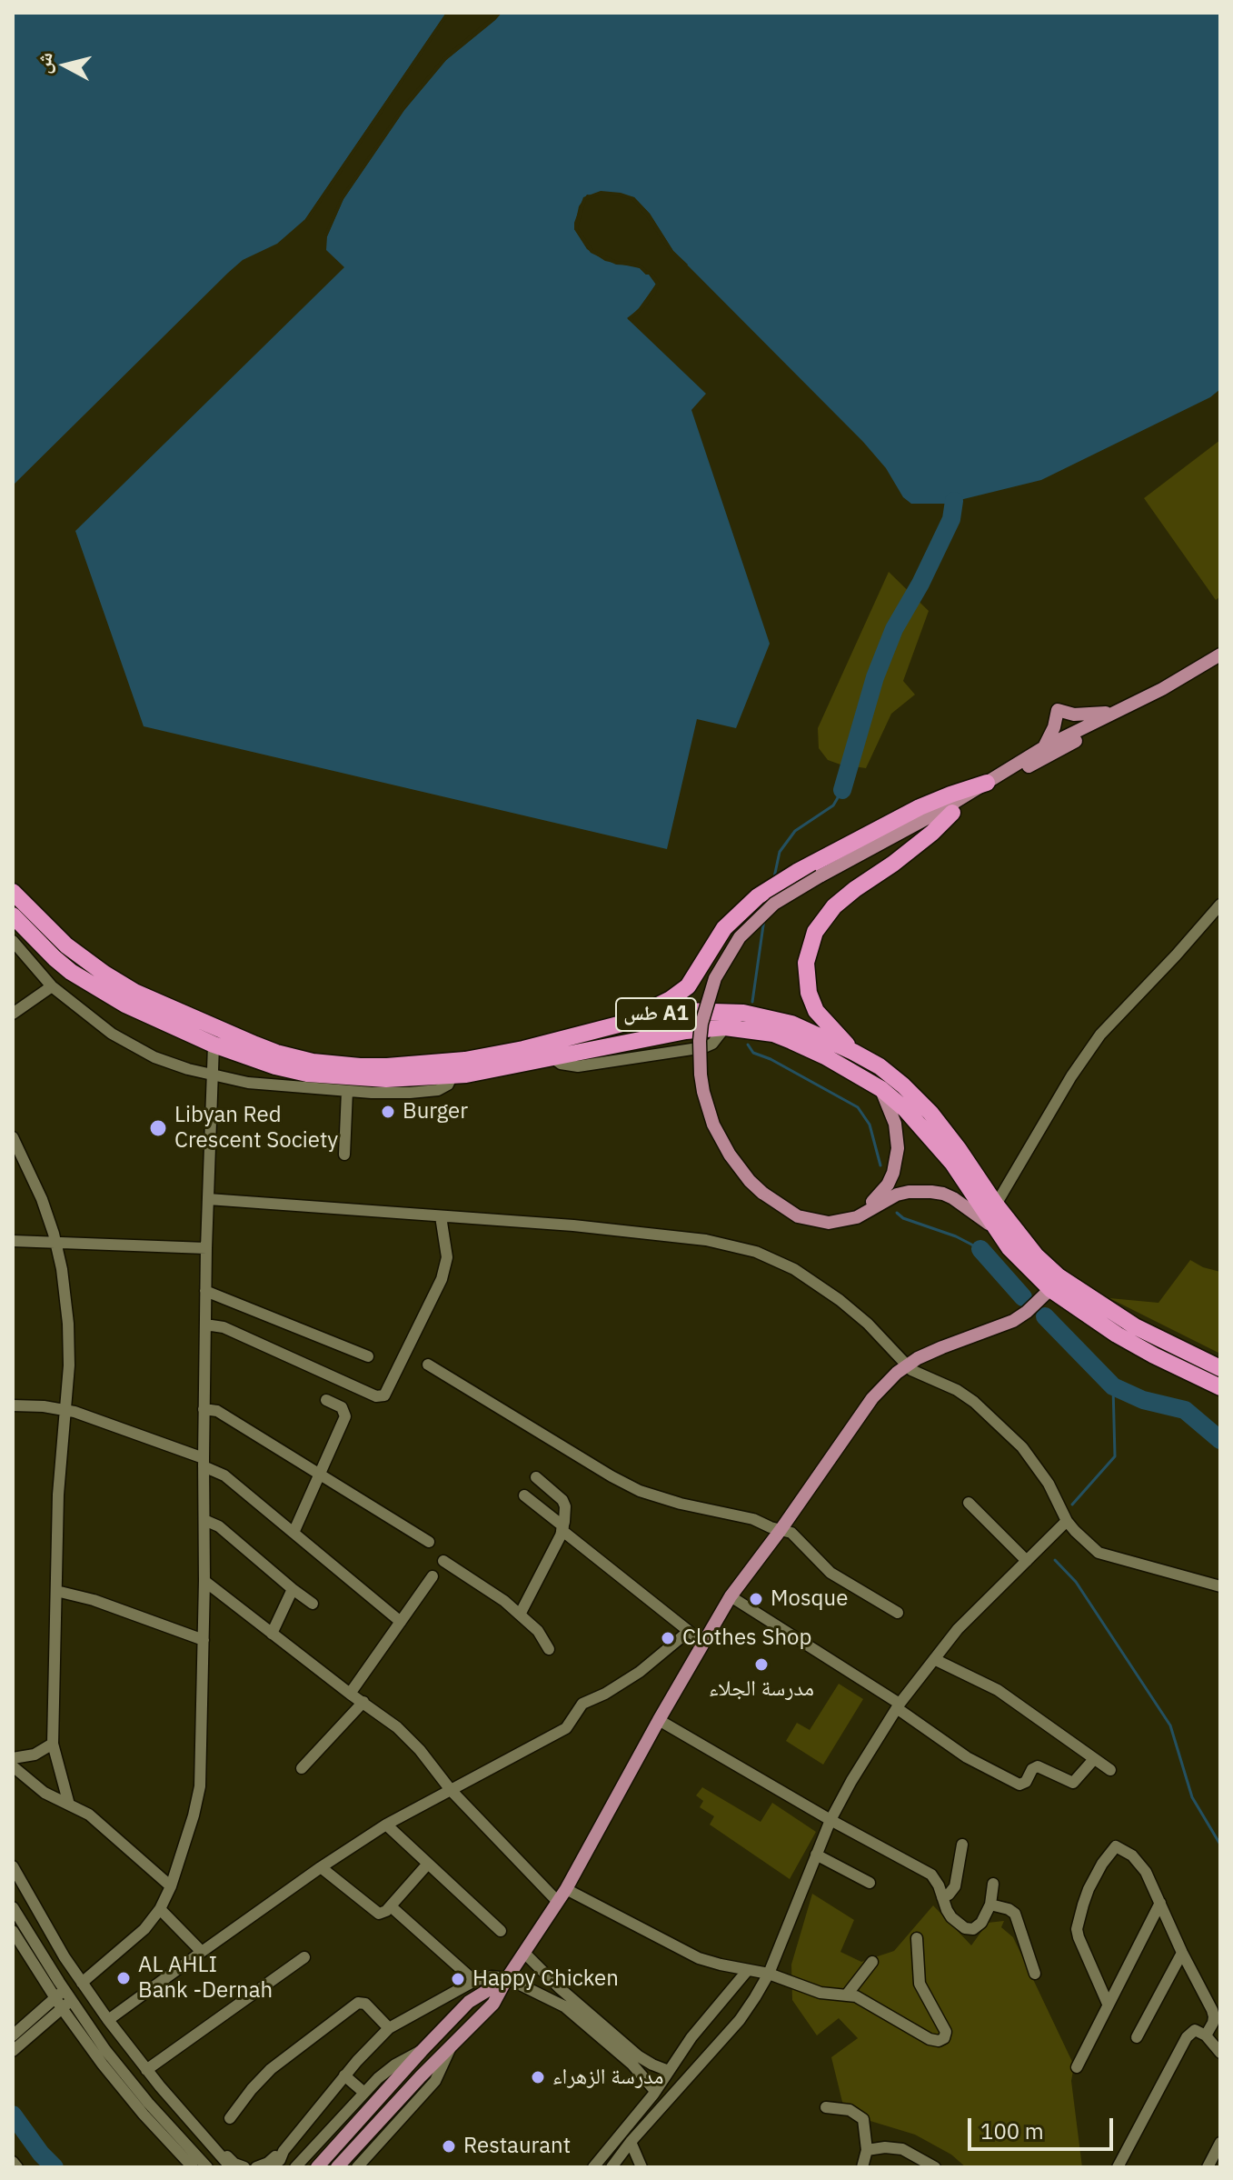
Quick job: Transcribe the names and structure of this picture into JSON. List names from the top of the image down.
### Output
{
  "streets": {
    "highway": ["طس A1"]
  },
  "places": [
    "Burger",
    "Libyan Red Crescent Society",
    "Mosque",
    "Clothes Shop",
    "مدرسة الجلاء",
    "AL AHLI Bank -Dernah",
    "Happy Chicken",
    "مدرسة الزهراء",
    "Restaurant"
  ],
  "scale_bar": "100 m",
  "north": "left"
}
